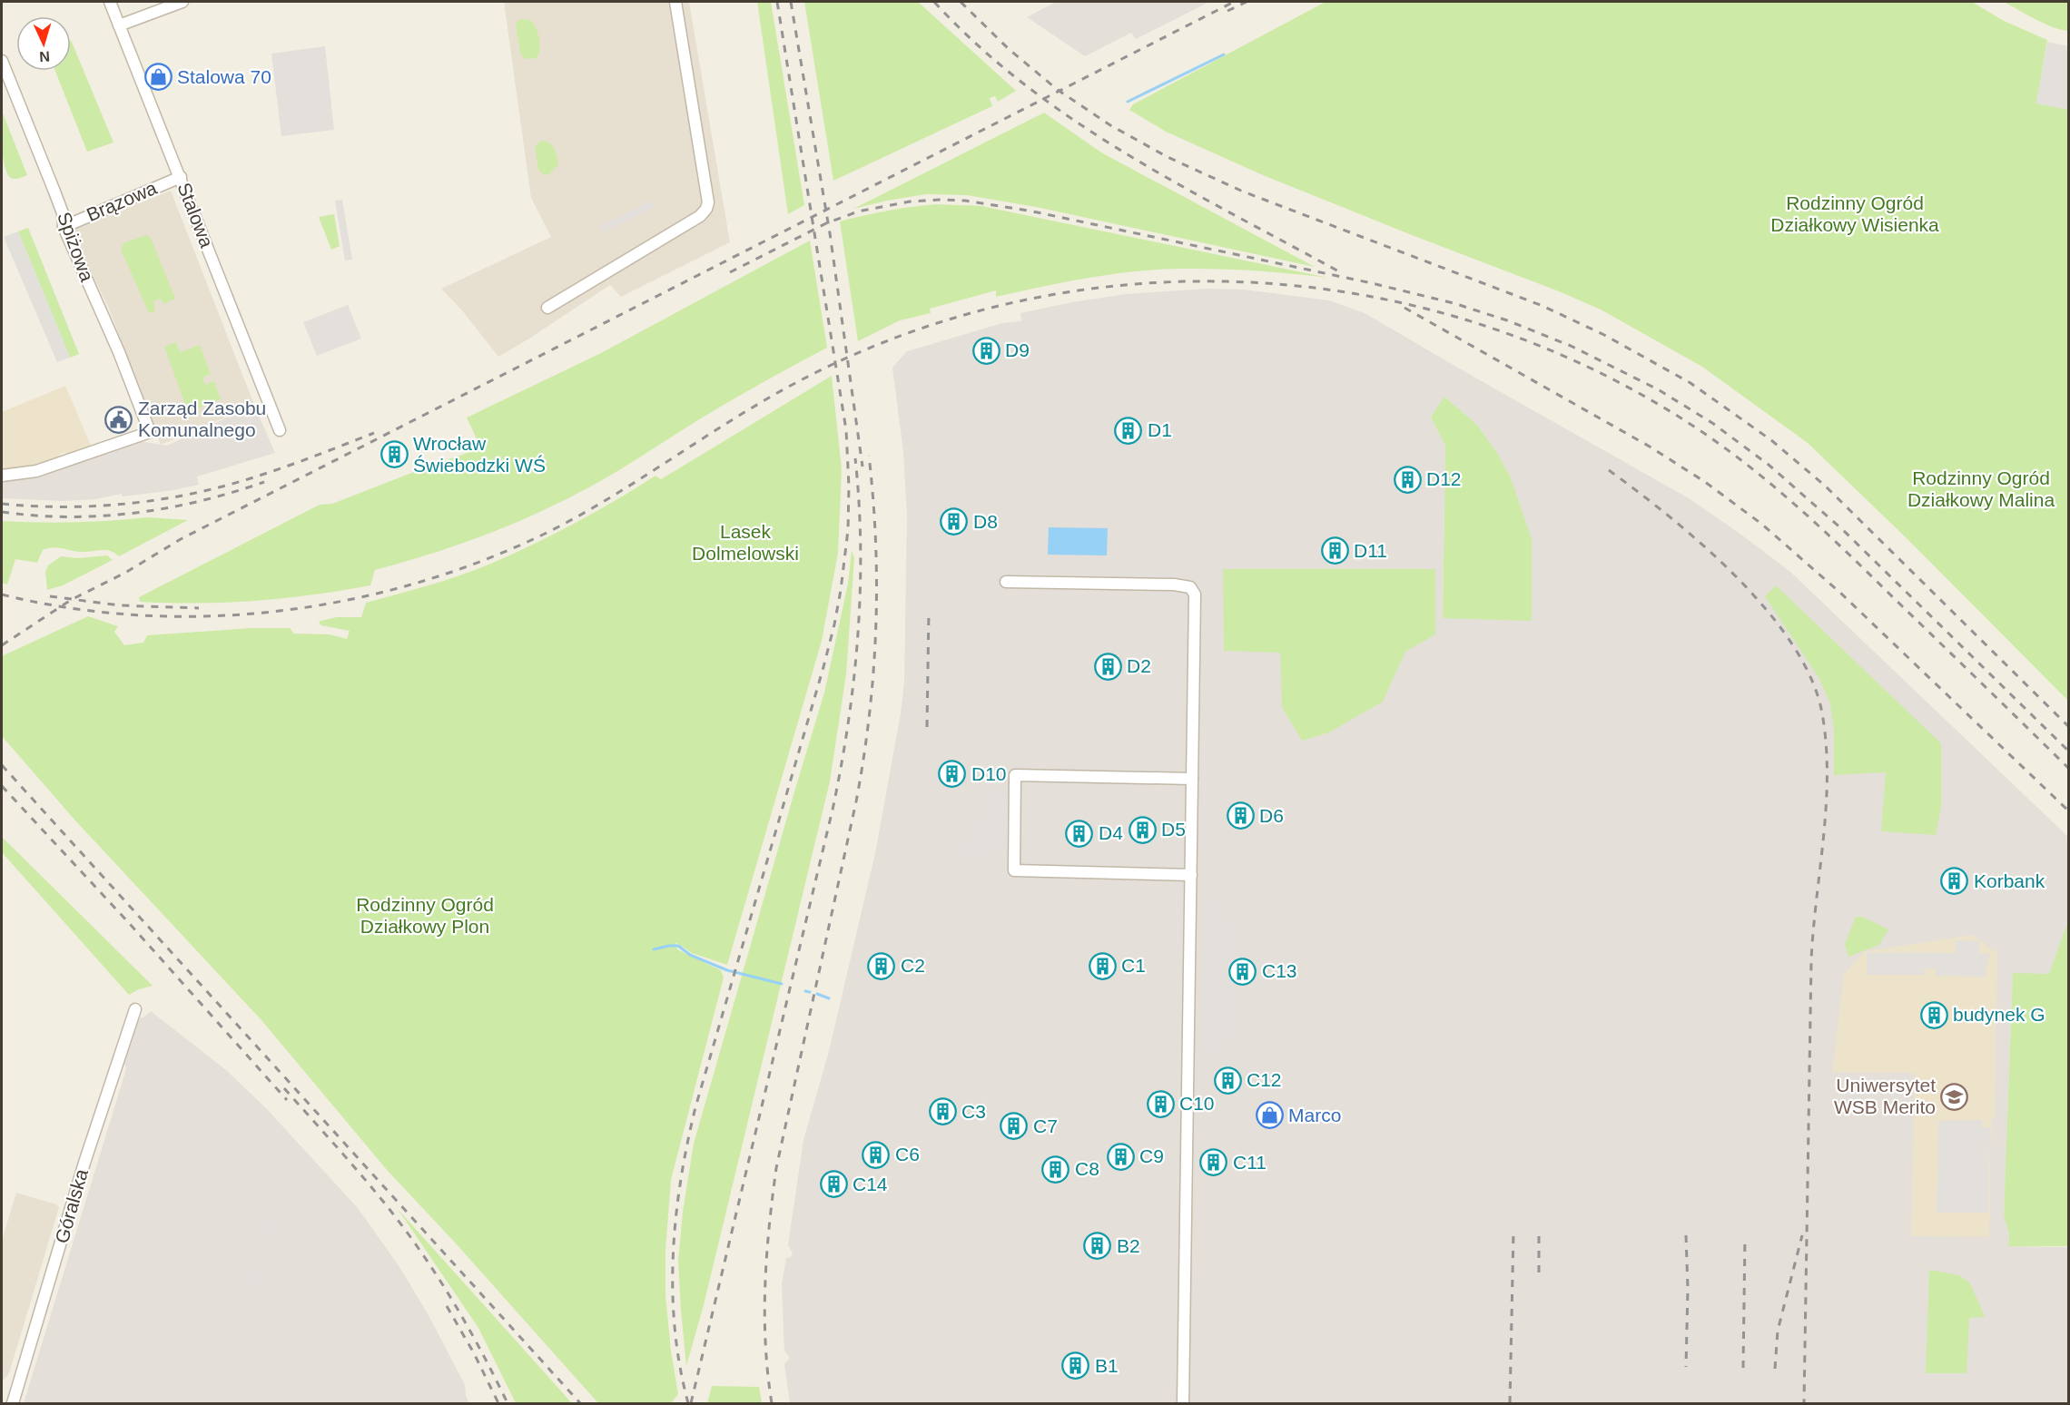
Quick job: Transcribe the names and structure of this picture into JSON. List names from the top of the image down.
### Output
{
  "streets": {
    "street": [
      "Brązowa",
      "Stalowa",
      "Spiżowa",
      "Góralska"
    ]
  },
  "crossings": [
    ["Brązowa", "Stalowa"],
    ["Brązowa", "Spiżowa"]
  ],
  "parks": [
    "Rodzinny Ogród Działkowy Wisienka",
    "Rodzinny Ogród Działkowy Malina",
    "Lasek Dolmelowski",
    "Rodzinny Ogród Działkowy Plon"
  ],
  "places": {
    "shop": ["Stalowa 70", "Marco"],
    "building": [
      "D9",
      "D1",
      "Wrocław Świebodzki WŚ",
      "D12",
      "D8",
      "D11",
      "D2",
      "D10",
      "D6",
      "D5",
      "D4",
      "Korbank",
      "C2",
      "C1",
      "C13",
      "budynek G",
      "C12",
      "C10",
      "C3",
      "C7",
      "C6",
      "C9",
      "C11",
      "C8",
      "C14",
      "B2",
      "B1"
    ],
    "public building": ["Zarząd Zasobu Komunalnego"],
    "school or university": ["Uniwersytet WSB Merito"]
  },
  "north": "bottom"
}
